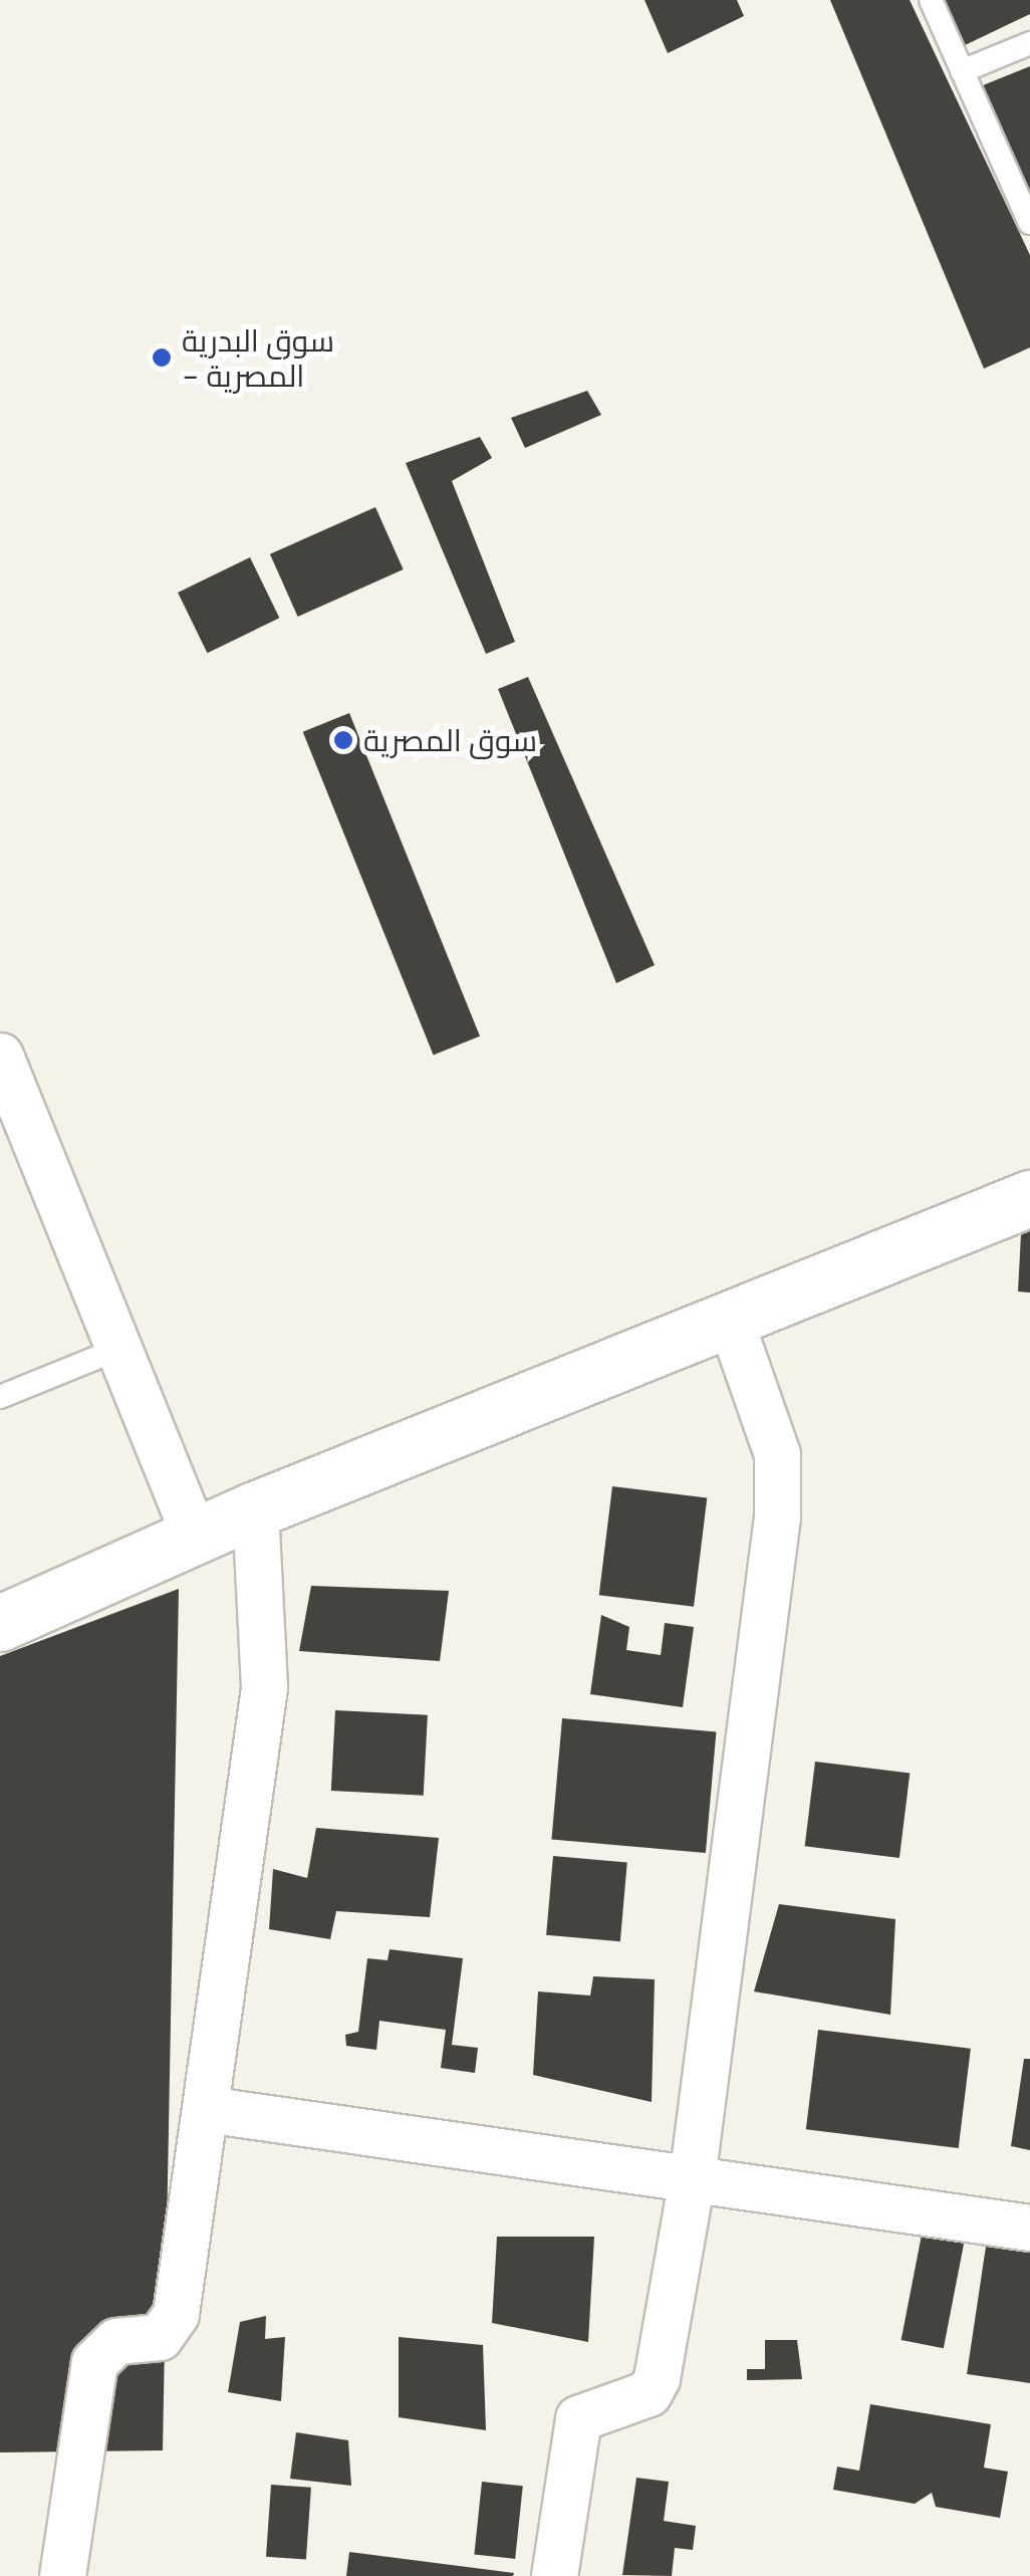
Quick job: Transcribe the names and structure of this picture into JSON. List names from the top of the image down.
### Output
{
  "places": ["سوق البدرية - المصرية", "سوق المصرية"]
}
